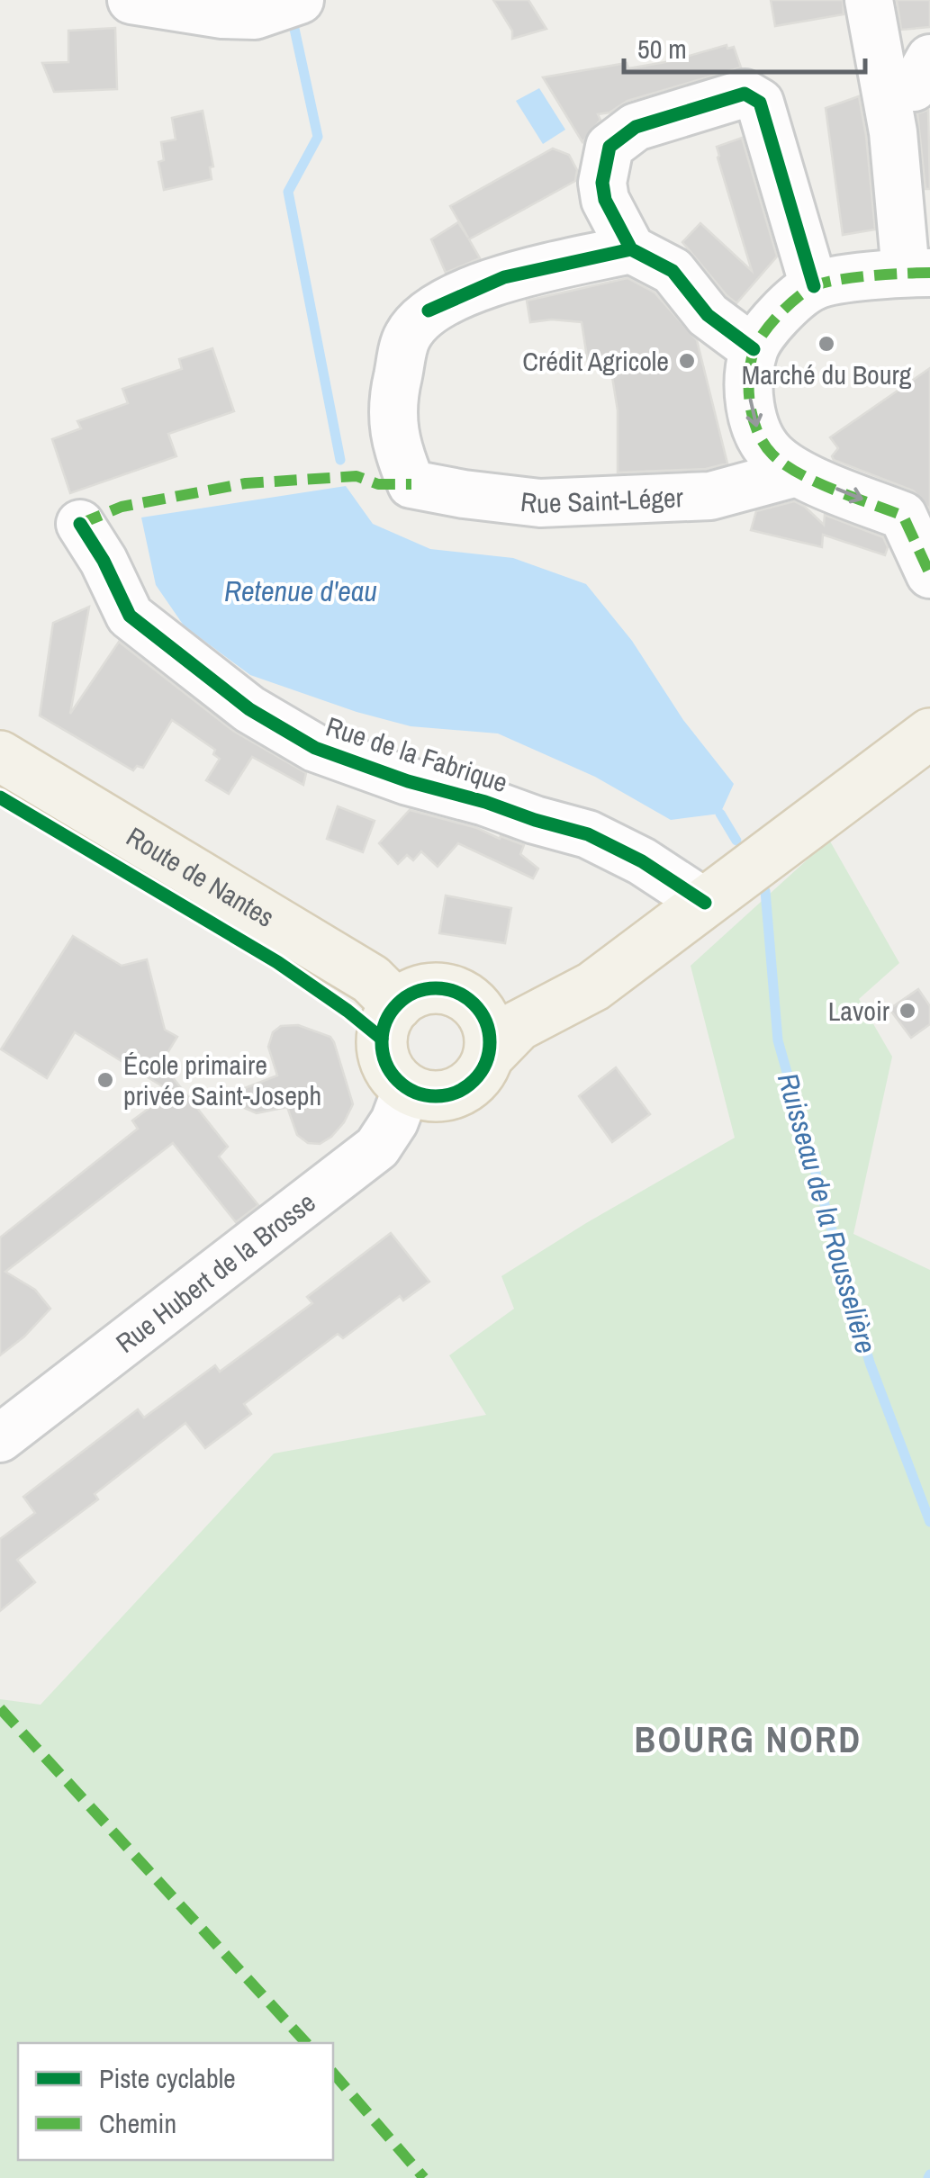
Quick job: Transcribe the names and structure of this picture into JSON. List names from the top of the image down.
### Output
{
  "streets": {
    "main road": ["Route de Nantes"],
    "street": ["Rue Saint-Léger", "Rue de la Fabrique", "Rue Hubert de la Brosse"]
  },
  "crossings": [
    ["Route de Nantes", "Rue Hubert de la Brosse"]
  ],
  "districts": ["BOURG NORD"],
  "water": ["Retenue d'eau", "Ruisseau de la Rousselière"],
  "places": [
    "Marché du Bourg",
    "Crédit Agricole",
    "Lavoir",
    "École primaire privée Saint-Joseph"
  ],
  "legend": ["Piste cyclable", "Chemin"],
  "scale_bar": "50 m"
}
